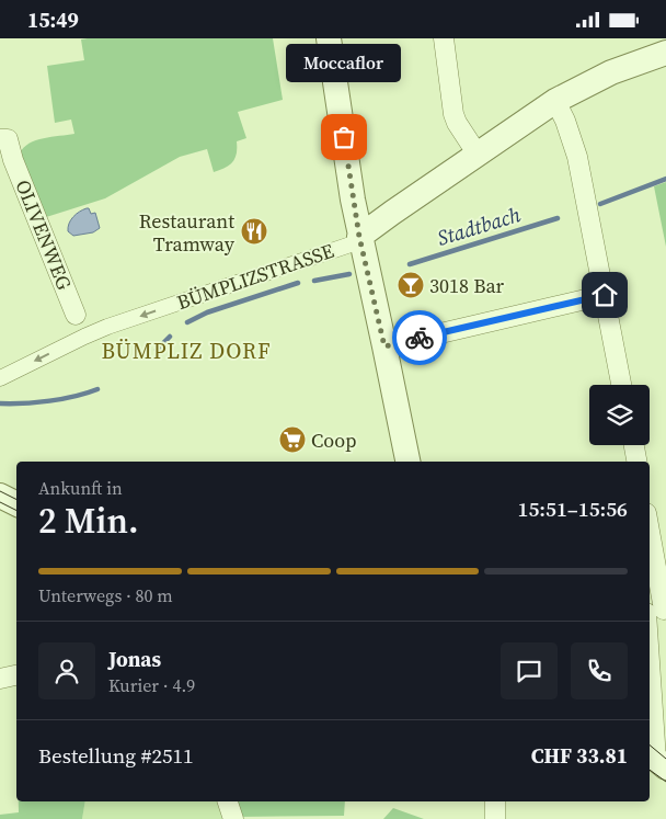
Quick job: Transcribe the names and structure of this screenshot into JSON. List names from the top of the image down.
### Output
{
  "streets": {
    "street": ["OLIVENWEG", "BÜMPLIZSTRASSE"]
  },
  "crossings": [
    ["OLIVENWEG", "BÜMPLIZSTRASSE"]
  ],
  "one_way": ["BÜMPLIZSTRASSE"],
  "districts": ["BÜMPLIZ DORF"],
  "water": ["Stadtbach"],
  "places": {
    "other": ["Moccaflor"],
    "restaurant": ["Restaurant Tramway"],
    "bar": ["3018 Bar"],
    "supermarket": ["Coop"]
  },
  "page": {
    "status": "15:49",
    "bubble": "Moccaflor",
    "heading": ["2 Min.", "Ankunft in", "15:51–15:56"],
    "panel": [
      "Jonas",
      "Kurier · 4.9",
      "Bestellung #2511",
      "CHF 33.81"
    ],
    "bar": "Unterwegs · 80 m"
  }
}
